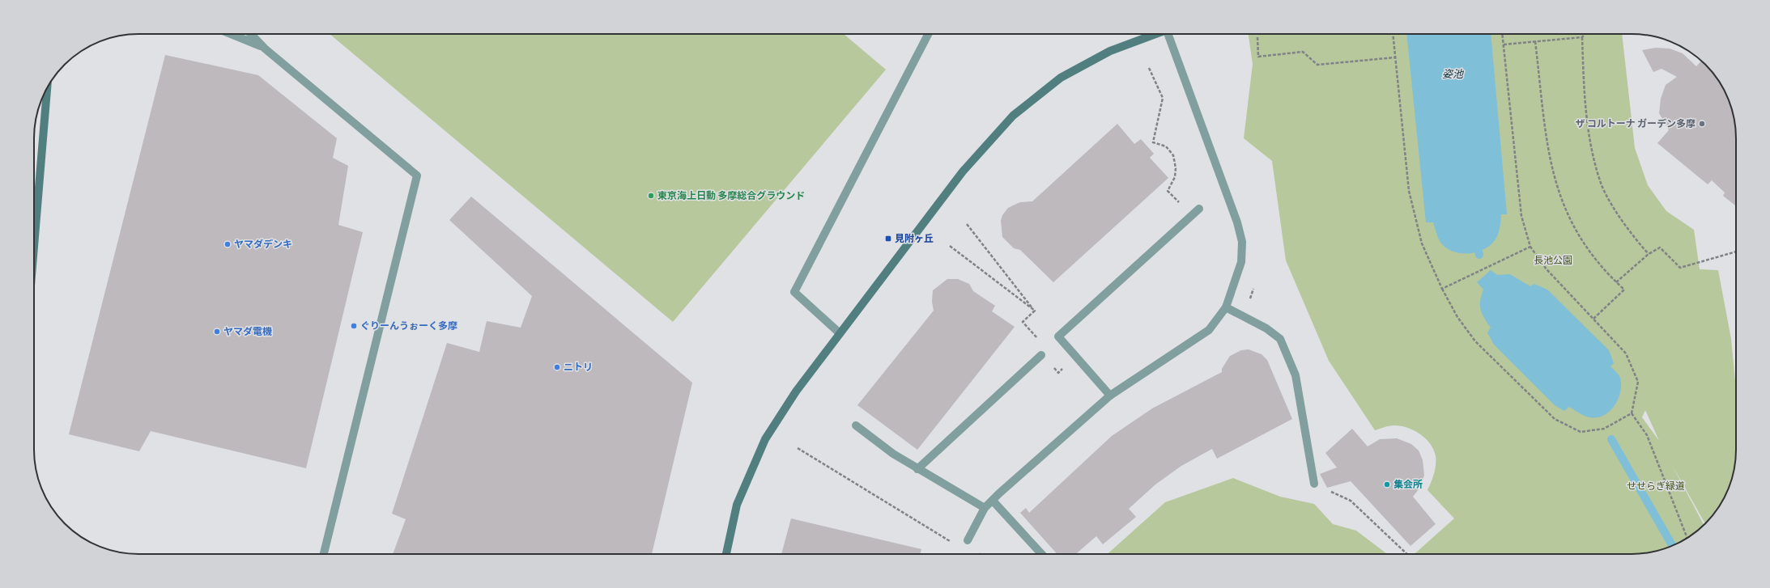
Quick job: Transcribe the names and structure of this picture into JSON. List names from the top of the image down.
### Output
{
  "water": ["姿池"],
  "parks": ["長池公園", "せせらぎ緑道"],
  "places": {
    "other": [
      "ザ コルトーナ ガーデン多摩",
      "東京海上日動 多摩総合グラウンド",
      "ヤマダデンキ",
      "ぐりーんうぉーく多摩",
      "ヤマダ電機",
      "ニトリ",
      "集会所"
    ],
    "transit": ["見附ヶ丘"]
  }
}
